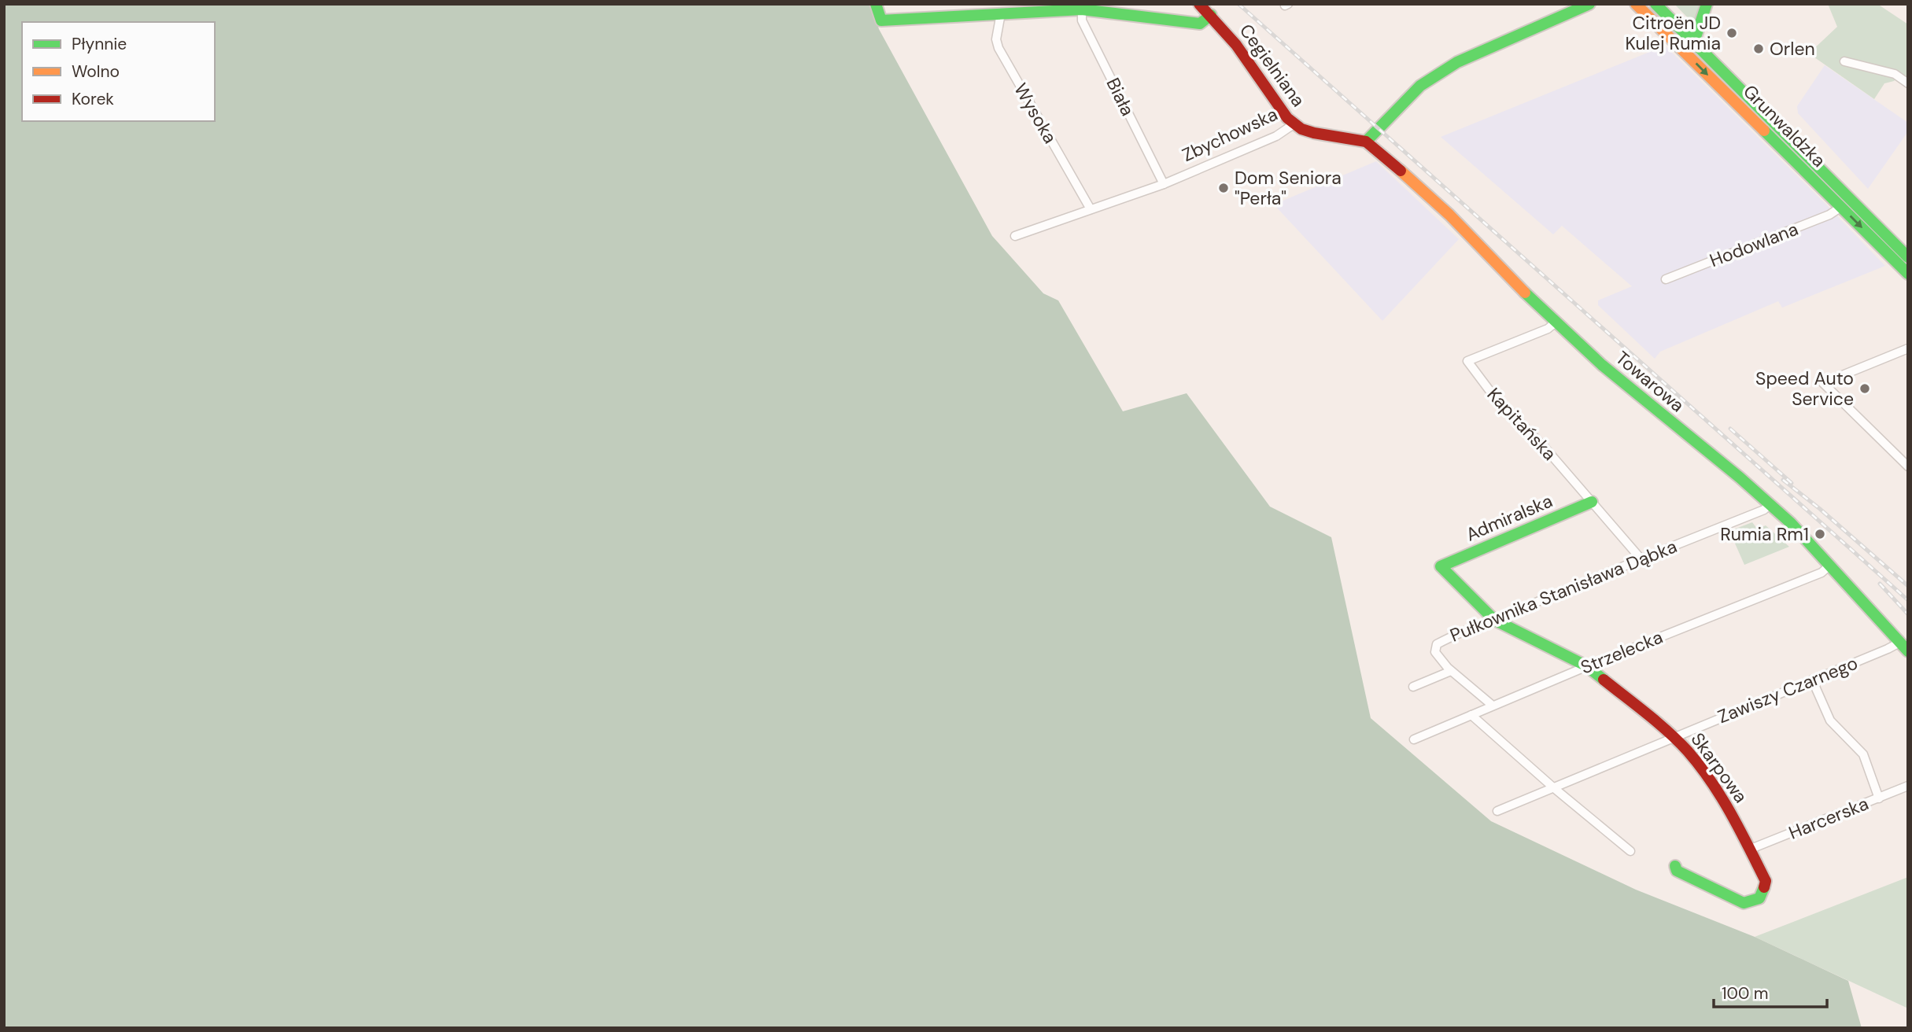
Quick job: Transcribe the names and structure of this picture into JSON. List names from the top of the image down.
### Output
{
  "streets": {
    "street": [
      "Cegielniana",
      "Biała",
      "Wysoka",
      "Grunwaldzka",
      "Zbychowska",
      "Hodowlana",
      "Towarowa",
      "Kapitańska",
      "Admiralska",
      "Pułkownika Stanisława Dąbka",
      "Strzelecka",
      "Zawiszy Czarnego",
      "Skarpowa",
      "Harcerska"
    ]
  },
  "crossings": [
    ["Cegielniana", "Zbychowska"],
    ["Biała", "Zbychowska"],
    ["Wysoka", "Zbychowska"],
    ["Grunwaldzka", "Hodowlana"],
    ["Zbychowska", "Towarowa"],
    ["Towarowa", "Kapitańska"],
    ["Towarowa", "Pułkownika Stanisława Dąbka"],
    ["Towarowa", "Strzelecka"],
    ["Towarowa", "Zawiszy Czarnego"],
    ["Kapitańska", "Admiralska"],
    ["Kapitańska", "Pułkownika Stanisława Dąbka"],
    ["Admiralska", "Skarpowa"],
    ["Pułkownika Stanisława Dąbka", "Strzelecka"],
    ["Pułkownika Stanisława Dąbka", "Skarpowa"],
    ["Strzelecka", "Skarpowa"],
    ["Zawiszy Czarnego", "Skarpowa"],
    ["Skarpowa", "Harcerska"]
  ],
  "places": [
    "Citroën JD Kulej Rumia",
    "Orlen",
    "Dom Seniora \"Perła\"",
    "Speed Auto Service",
    "Rumia Rm1"
  ],
  "legend": ["Płynnie", "Wolno", "Korek"],
  "scale_bar": "100 m"
}
